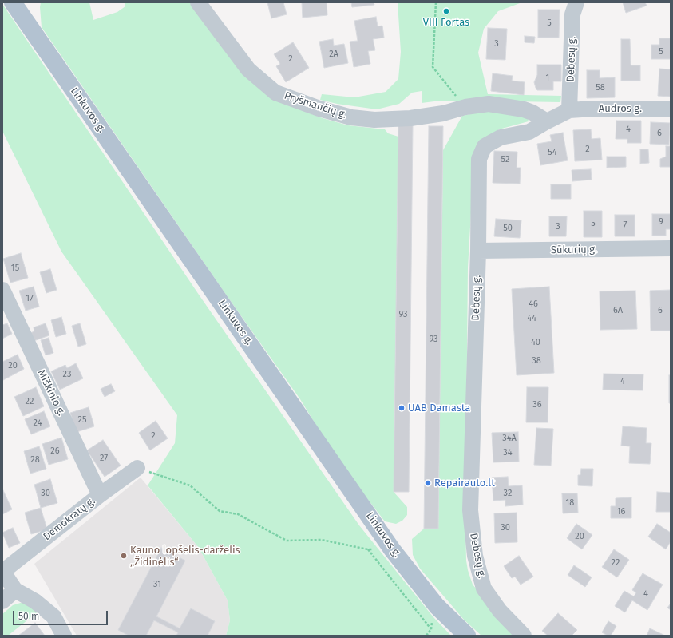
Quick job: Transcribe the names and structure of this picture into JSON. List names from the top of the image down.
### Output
{
  "streets": {
    "main road": ["Linkuvos g."],
    "street": [
      "Debesų g.",
      "Pryšmančių g.",
      "Audros g.",
      "Sūkurių g.",
      "Miškinio g.",
      "Demokratų g."
    ]
  },
  "crossings": [
    ["Debesų g.", "Pryšmančių g."],
    ["Debesų g.", "Audros g."],
    ["Debesų g.", "Sūkurių g."],
    ["Miškinio g.", "Demokratų g."]
  ],
  "places": [
    "VIII Fortas",
    "UAB Damasta",
    "Repairauto.lt",
    "Kauno lopšelis-darželis „Židinėlis“"
  ],
  "house_numbers": [
    "5",
    "3",
    "5",
    "2A",
    "2",
    "1",
    "58",
    "4",
    "6",
    "2",
    "54",
    "52",
    "9",
    "5",
    "7",
    "3",
    "50",
    "15",
    "17",
    "46",
    "6A",
    "6",
    "93",
    "44",
    "93",
    "40",
    "38",
    "20",
    "23",
    "4",
    "22",
    "36",
    "25",
    "24",
    "2",
    "34A",
    "26",
    "34",
    "27",
    "28",
    "30",
    "32",
    "18",
    "16",
    "30",
    "20",
    "22",
    "31",
    "4"
  ],
  "scale_bar": "50 m"
}
